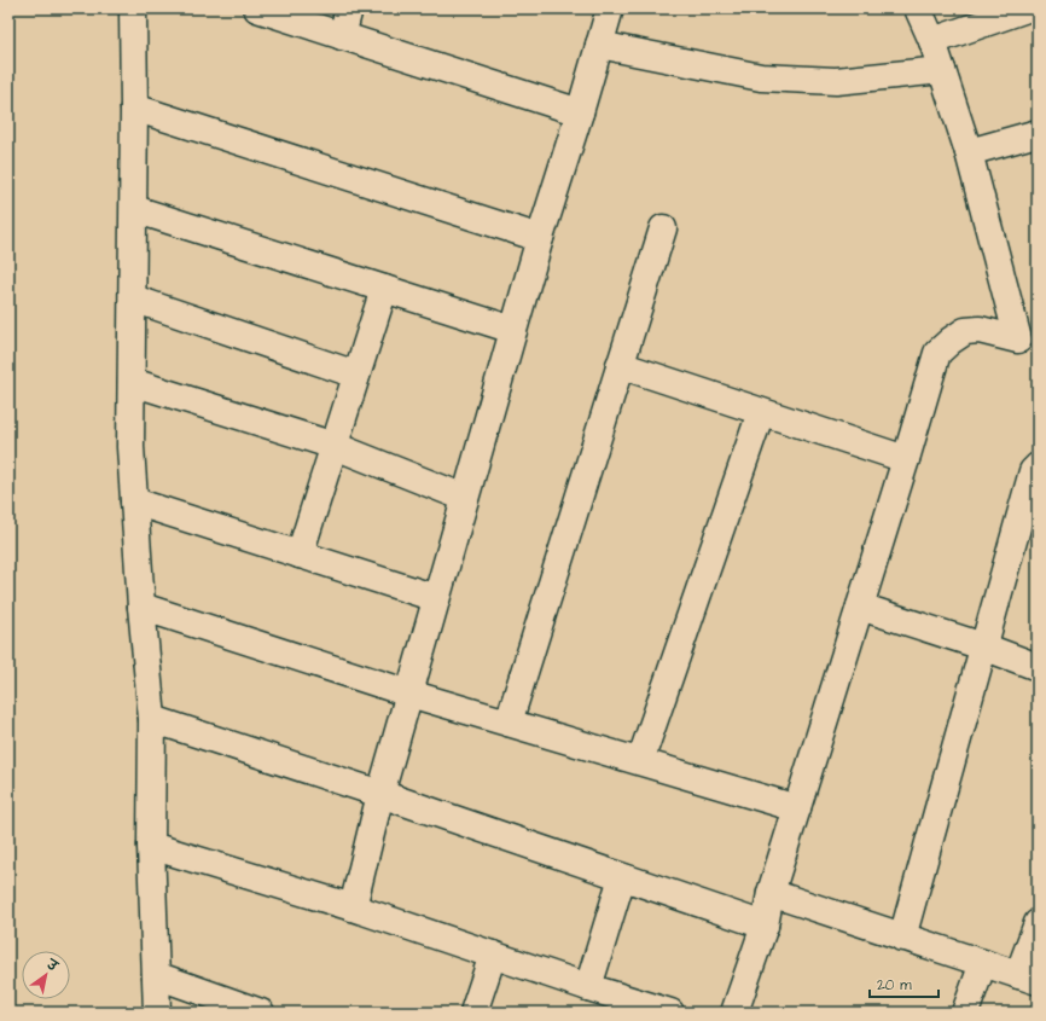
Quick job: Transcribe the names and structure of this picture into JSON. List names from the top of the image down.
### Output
{
  "scale_bar": "20 m",
  "north": "top right"
}
